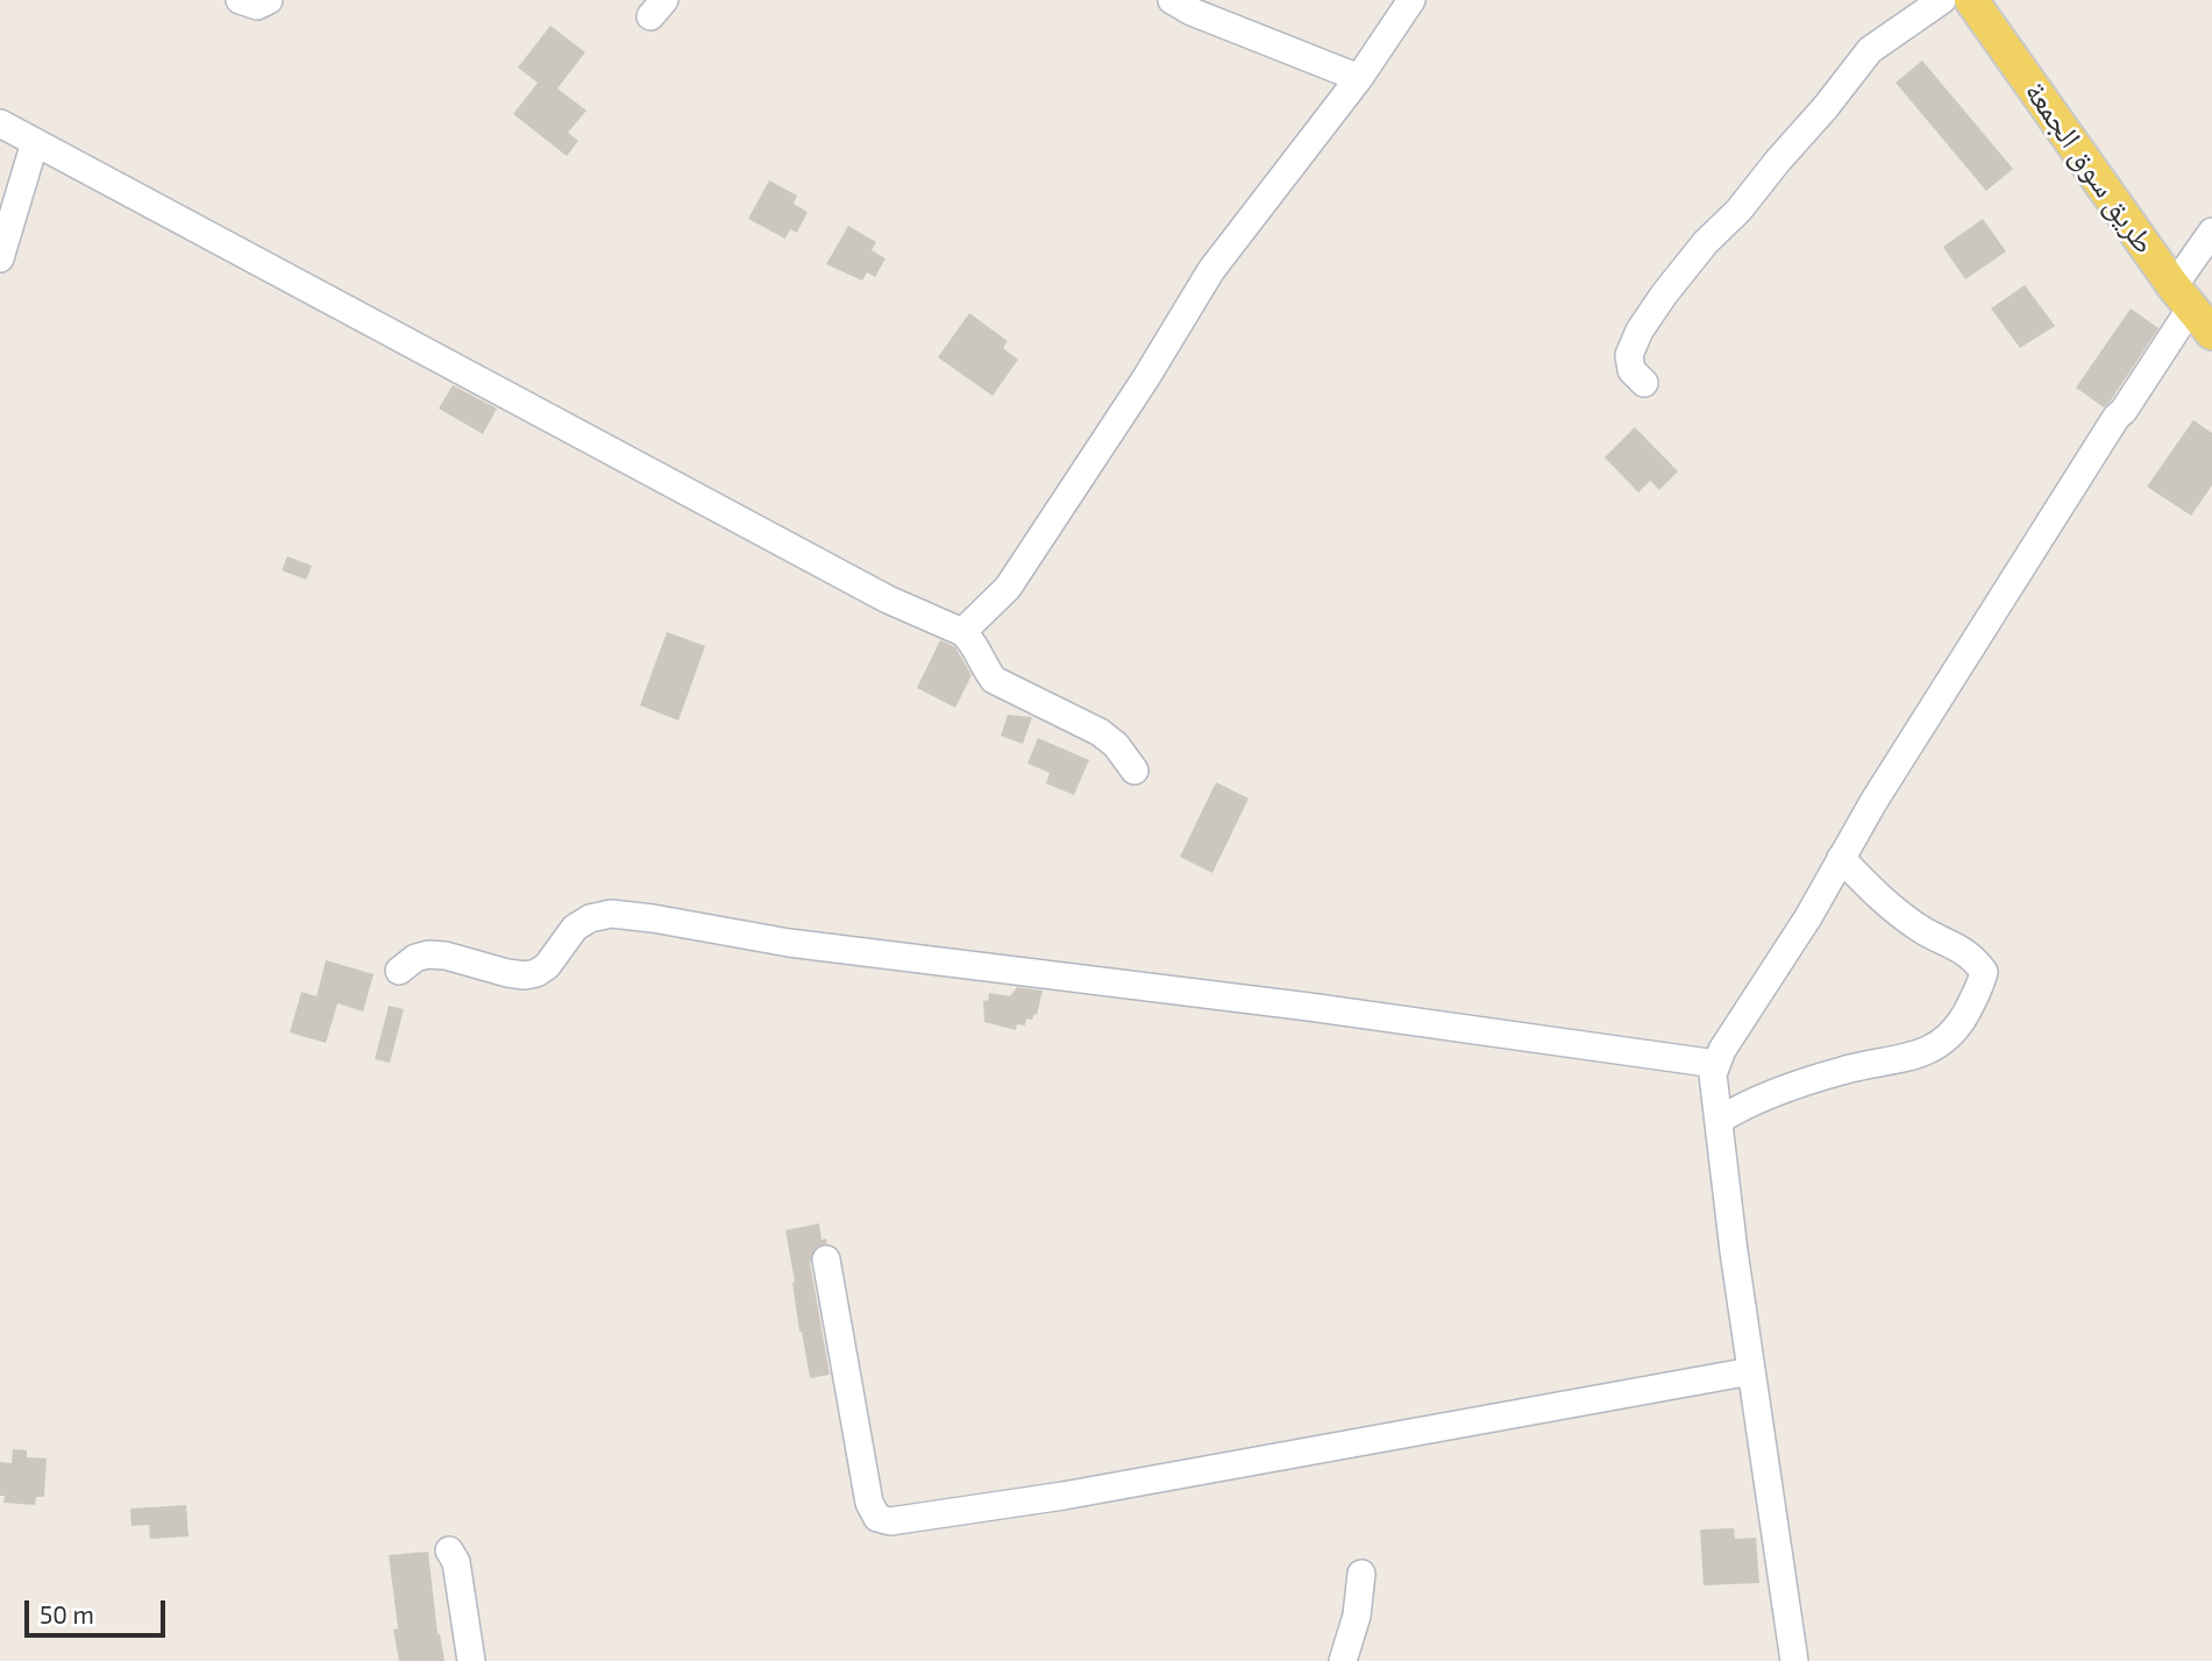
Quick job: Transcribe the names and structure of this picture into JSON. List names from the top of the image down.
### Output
{
  "streets": {
    "main road": ["طريق سوق الجمعة"]
  },
  "scale_bar": "50 m"
}
